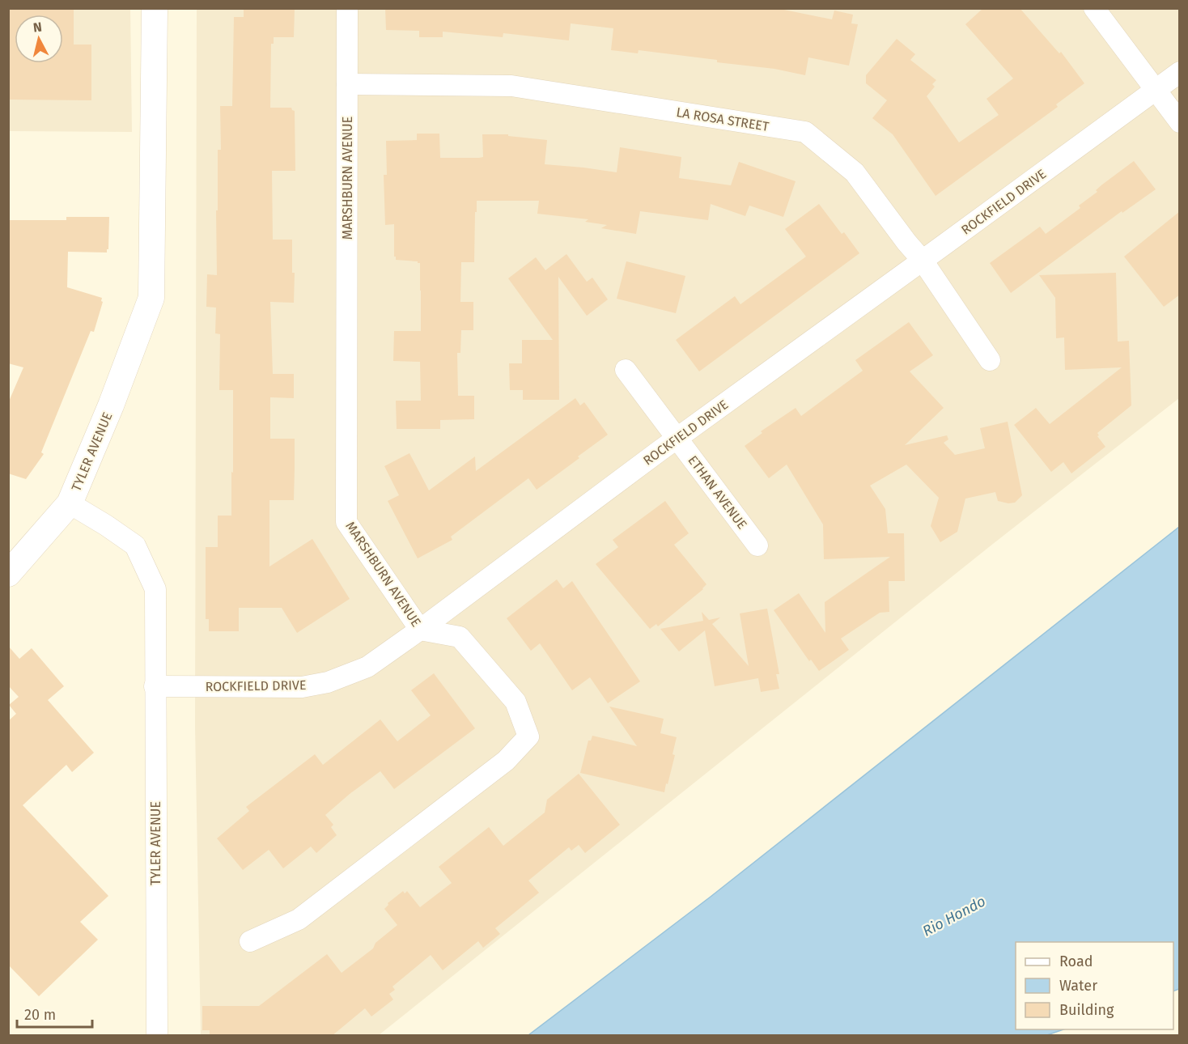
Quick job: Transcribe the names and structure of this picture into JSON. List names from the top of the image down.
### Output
{
  "streets": {
    "street": [
      "LA ROSA STREET",
      "MARSHBURN AVENUE",
      "ROCKFIELD DRIVE",
      "TYLER AVENUE",
      "ETHAN AVENUE"
    ]
  },
  "crossings": [
    ["LA ROSA STREET", "MARSHBURN AVENUE"],
    ["LA ROSA STREET", "ROCKFIELD DRIVE"],
    ["MARSHBURN AVENUE", "ROCKFIELD DRIVE"],
    ["ROCKFIELD DRIVE", "TYLER AVENUE"],
    ["ROCKFIELD DRIVE", "ETHAN AVENUE"]
  ],
  "water": ["Rio Hondo"],
  "legend": ["Road", "Water", "Building"],
  "scale_bar": "20 m",
  "north": "top"
}
